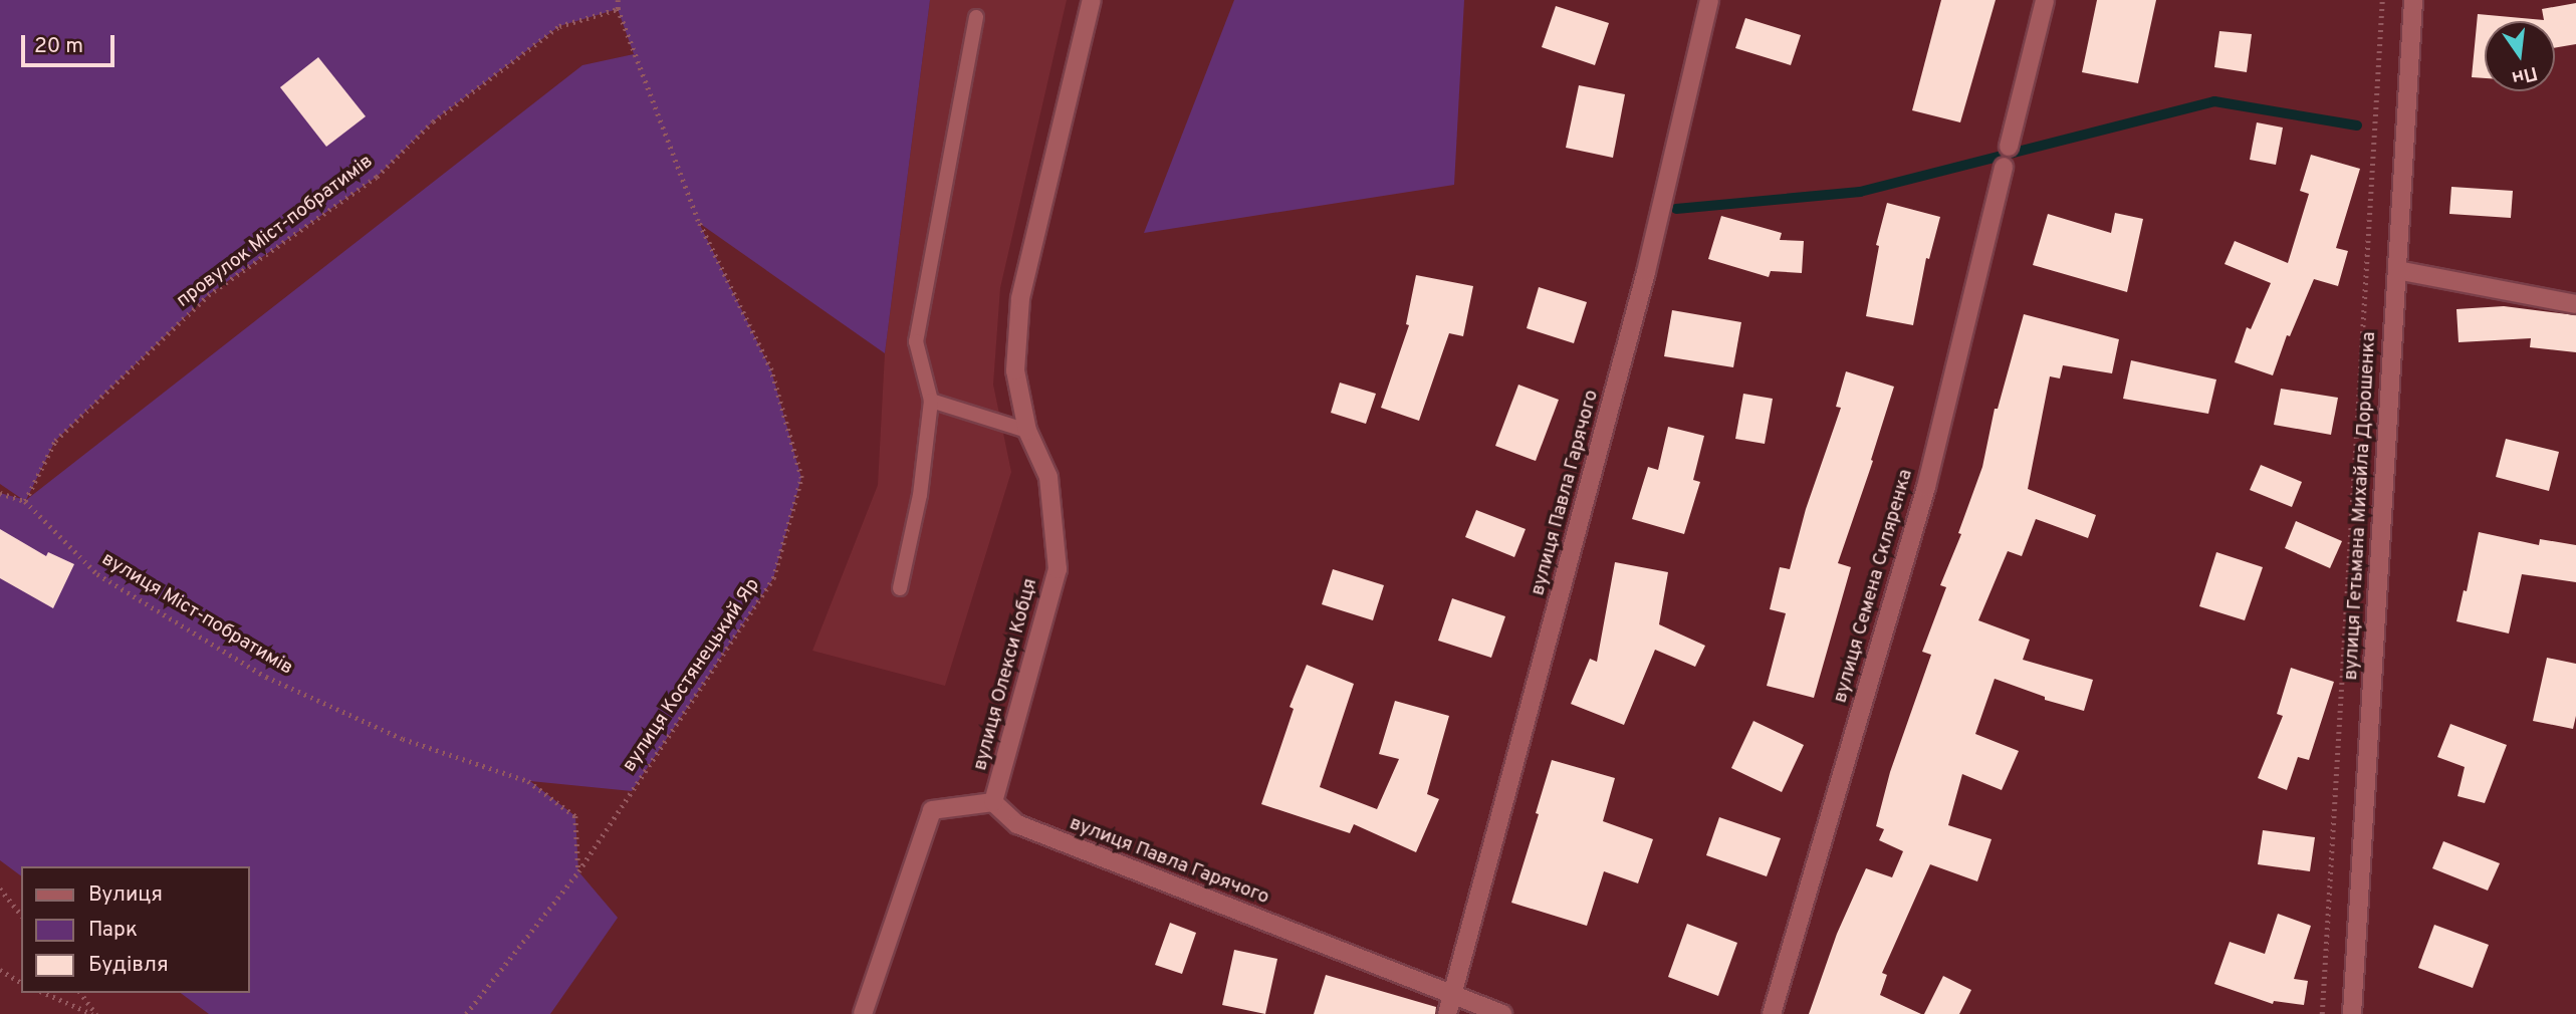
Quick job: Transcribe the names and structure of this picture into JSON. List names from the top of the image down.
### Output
{
  "streets": {
    "street": [
      "вулиця Павла Гарячого",
      "вулиця Гетьмана Михайла Дорошенка",
      "вулиця Семена Скляренка",
      "вулиця Олекси Кобця"
    ],
    "path": ["провулок Міст-побратимів", "вулиця Міст-побратимів", "вулиця Костянецький Яр"]
  },
  "crossings": [
    ["провулок Міст-побратимів", "вулиця Міст-побратимів"],
    ["провулок Міст-побратимів", "вулиця Костянецький Яр"],
    ["вулиця Павла Гарячого", "вулиця Олекси Кобця"],
    ["вулиця Міст-побратимів", "вулиця Костянецький Яр"]
  ],
  "legend": ["Вулиця", "Парк", "Будівля"],
  "scale_bar": "20 m",
  "north": "bottom"
}
